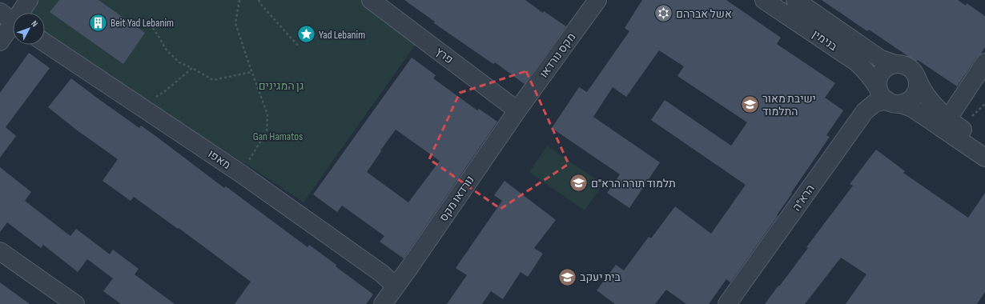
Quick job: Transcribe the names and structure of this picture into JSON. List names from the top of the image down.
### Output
{
  "streets": {
    "street": [
      "בנימין",
      "פרץ",
      "מקס נורדאו",
      "מאפו",
      "הרא\"ה",
      "נורדאו מקס"
    ]
  },
  "crossings": [
    ["בנימין", "הרא\"ה"],
    ["פרץ", "מקס נורדאו"],
    ["פרץ", "נורדאו מקס"],
    ["מקס נורדאו", "נורדאו מקס"],
    ["מאפו", "נורדאו מקס"]
  ],
  "parks": ["גן המגינים", "Gan Hamatos"],
  "places": {
    "synagogue": ["אשל אברהם"],
    "building": ["Beit Yad Lebanim"],
    "place": ["Yad Lebanim"],
    "school or university": ["ישיבת מאור התלמוד", "תלמוד תורה הרא\"ם", "בית יעקב"]
  },
  "north": "top right"
}
